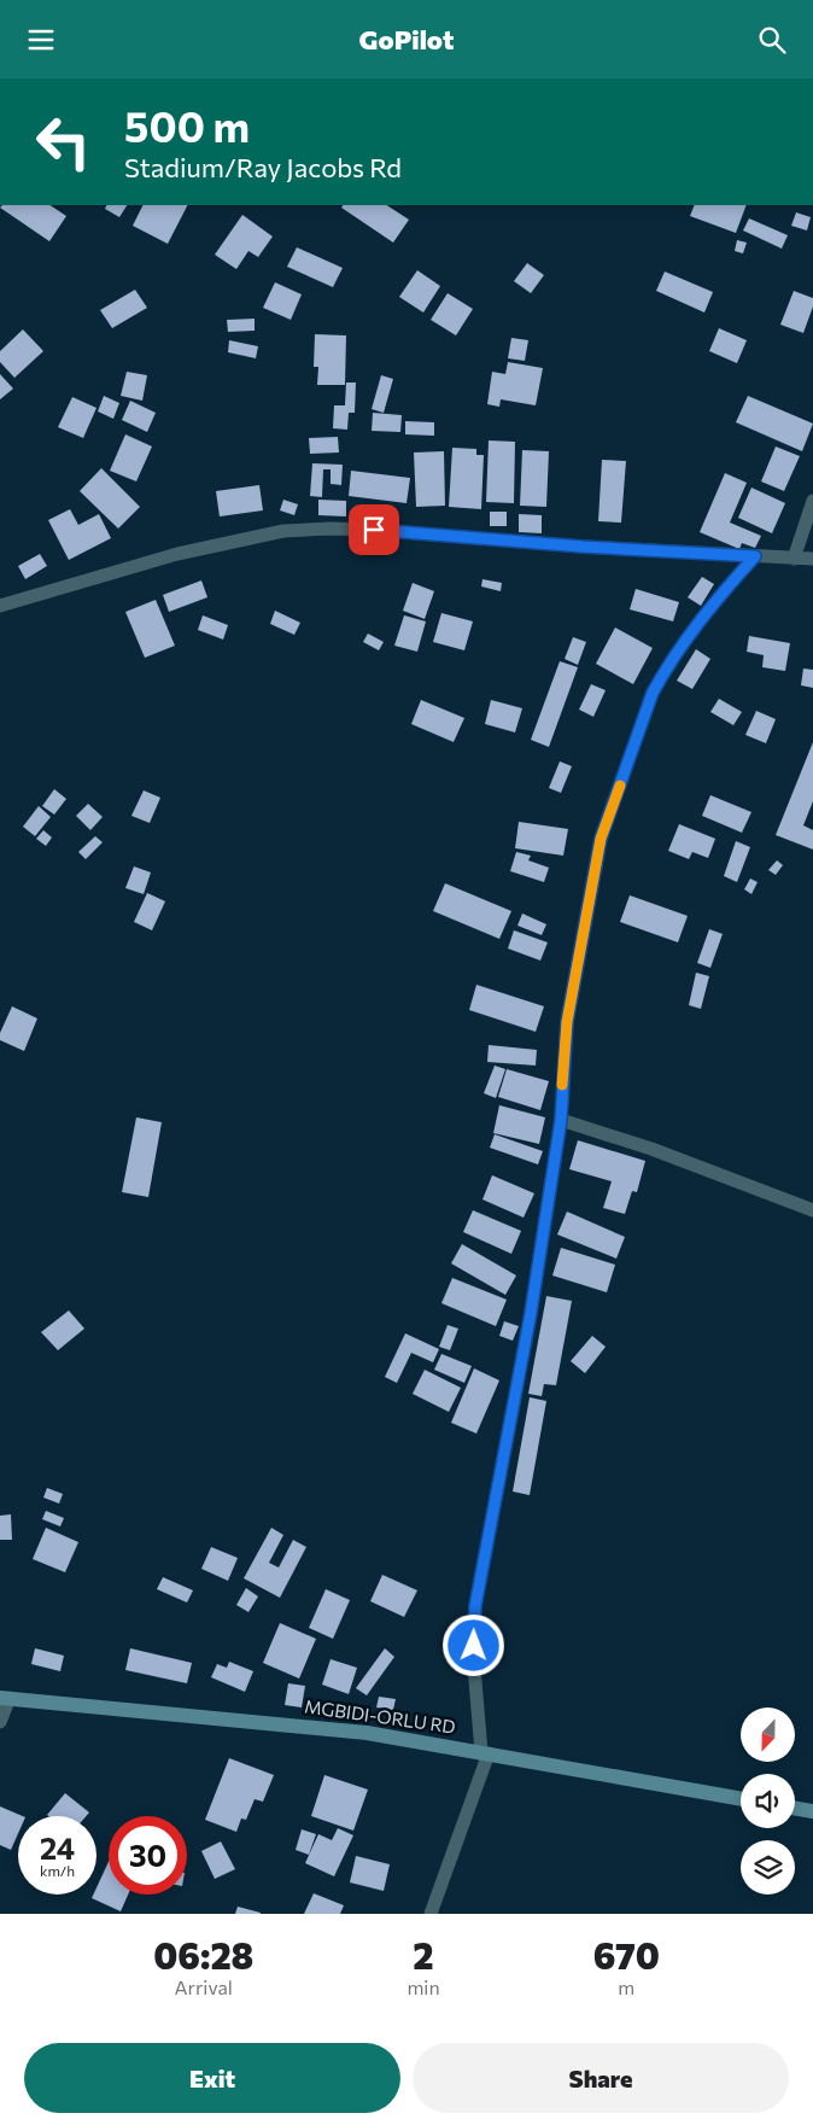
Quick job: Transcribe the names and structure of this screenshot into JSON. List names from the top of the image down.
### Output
{
  "streets": {
    "main road": ["MGBIDI-ORLU RD"]
  },
  "north": "bottom",
  "page": {
    "header": "GoPilot",
    "turn": ["500 m", "Stadium/Ray Jacobs Rd"],
    "speed": "24 km/h",
    "limit": "30",
    "eta": [
      "06:28",
      "Arrival",
      "2",
      "min",
      "670",
      "m"
    ],
    "buttons": ["Exit", "Share"]
  }
}
